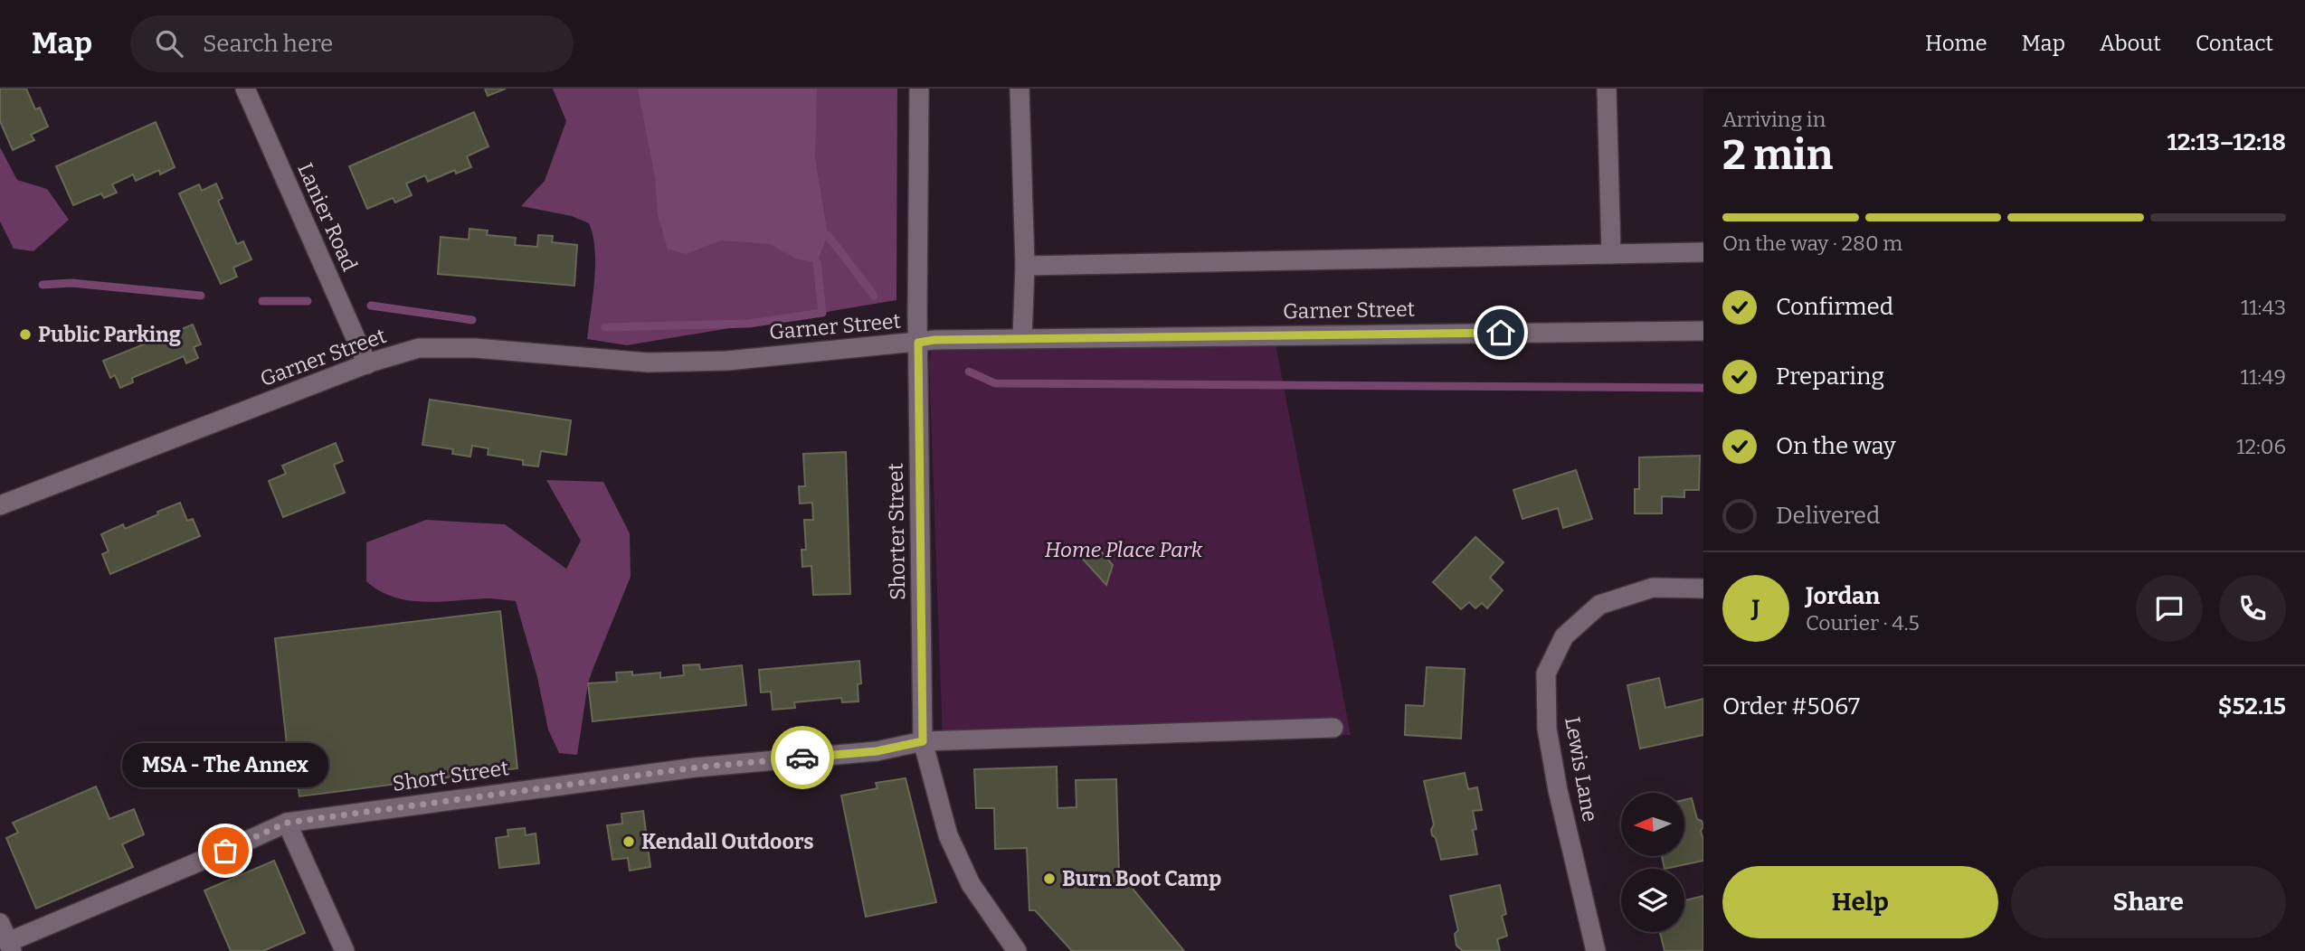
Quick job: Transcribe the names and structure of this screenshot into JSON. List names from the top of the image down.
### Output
{
  "streets": {
    "street": [
      "Lanier Road",
      "Garner Street",
      "Shorter Street",
      "Lewis Lane",
      "Short Street"
    ]
  },
  "crossings": [
    ["Lanier Road", "Garner Street"],
    ["Garner Street", "Shorter Street"],
    ["Shorter Street", "Short Street"]
  ],
  "parks": ["Home Place Park"],
  "places": [
    "Public Parking",
    "Kendall Outdoors",
    "MSA - The Annex",
    "Burn Boot Camp"
  ],
  "north": "left",
  "page": {
    "header": "Map",
    "search": "Search here",
    "nav": [
      "Home",
      "Map",
      "About",
      "Contact"
    ],
    "heading": ["2 min", "Arriving in", "12:13–12:18"],
    "panel": [
      "Jordan",
      "Courier · 4.5",
      "Order #5067",
      "$52.15"
    ],
    "bar": "On the way · 280 m",
    "list": [
      ["Confirmed", "11:43"],
      ["Preparing", "11:49"],
      ["On the way", "12:06"],
      "Delivered"
    ],
    "round": "J",
    "bubble": "MSA - The Annex",
    "buttons": ["Help", "Share"]
  }
}
